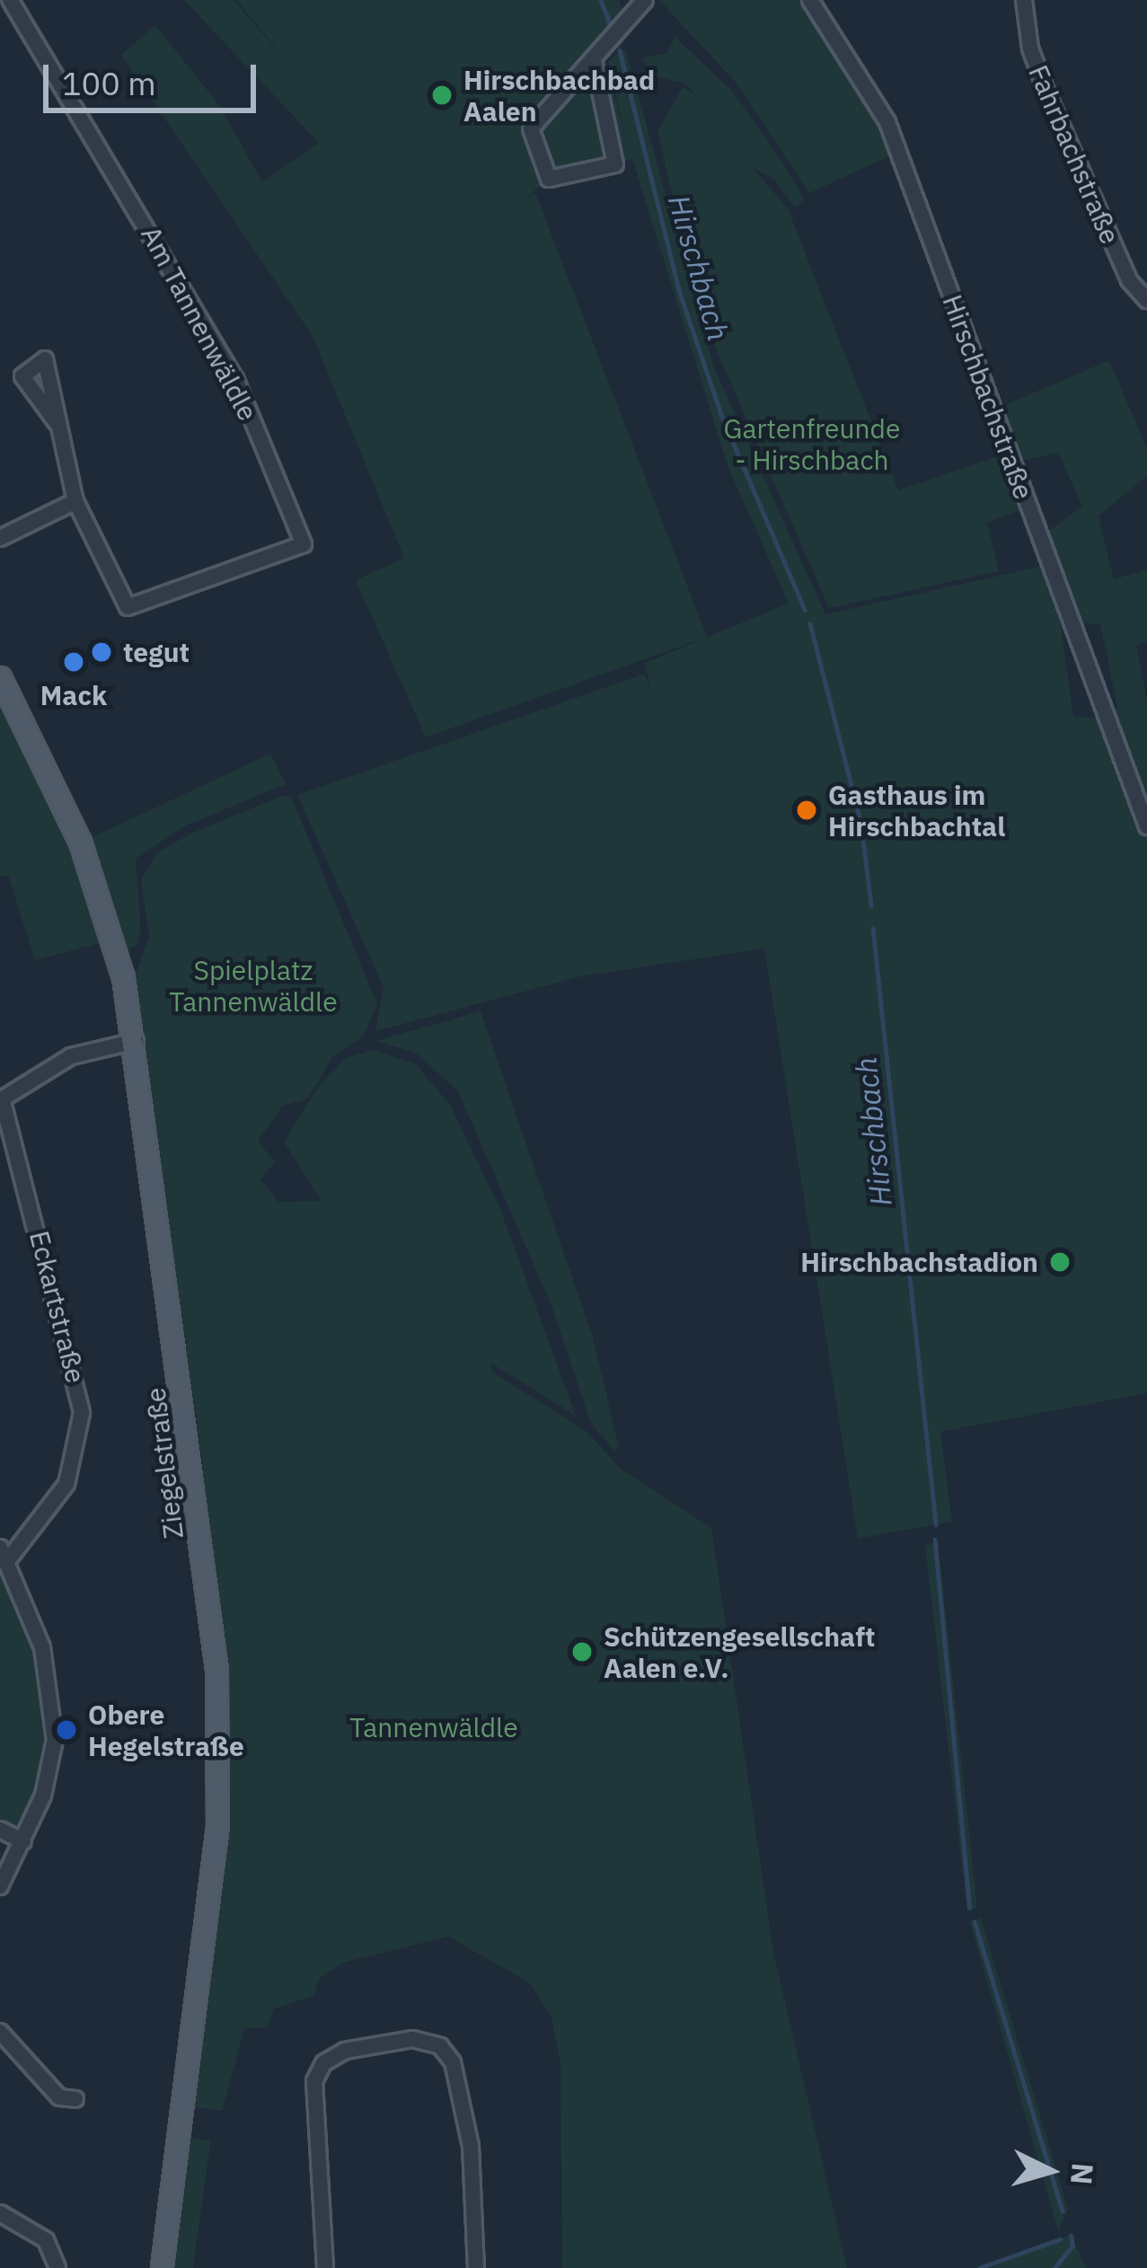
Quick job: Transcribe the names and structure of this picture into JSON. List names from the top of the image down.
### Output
{
  "streets": {
    "main road": ["Ziegelstraße"],
    "street": [
      "Fahrbachstraße",
      "Am Tannenwäldle",
      "Hirschbachstraße",
      "Eckartstraße"
    ]
  },
  "water": ["Hirschbach"],
  "parks": ["Gartenfreunde - Hirschbach", "Spielplatz Tannenwäldle", "Tannenwäldle"],
  "places": [
    "Hirschbachbad Aalen",
    "tegut",
    "Mack",
    "Gasthaus im Hirschbachtal",
    "Hirschbachstadion",
    "Schützengesellschaft Aalen e.V.",
    "Obere Hegelstraße"
  ],
  "scale_bar": "100 m",
  "north": "right"
}
